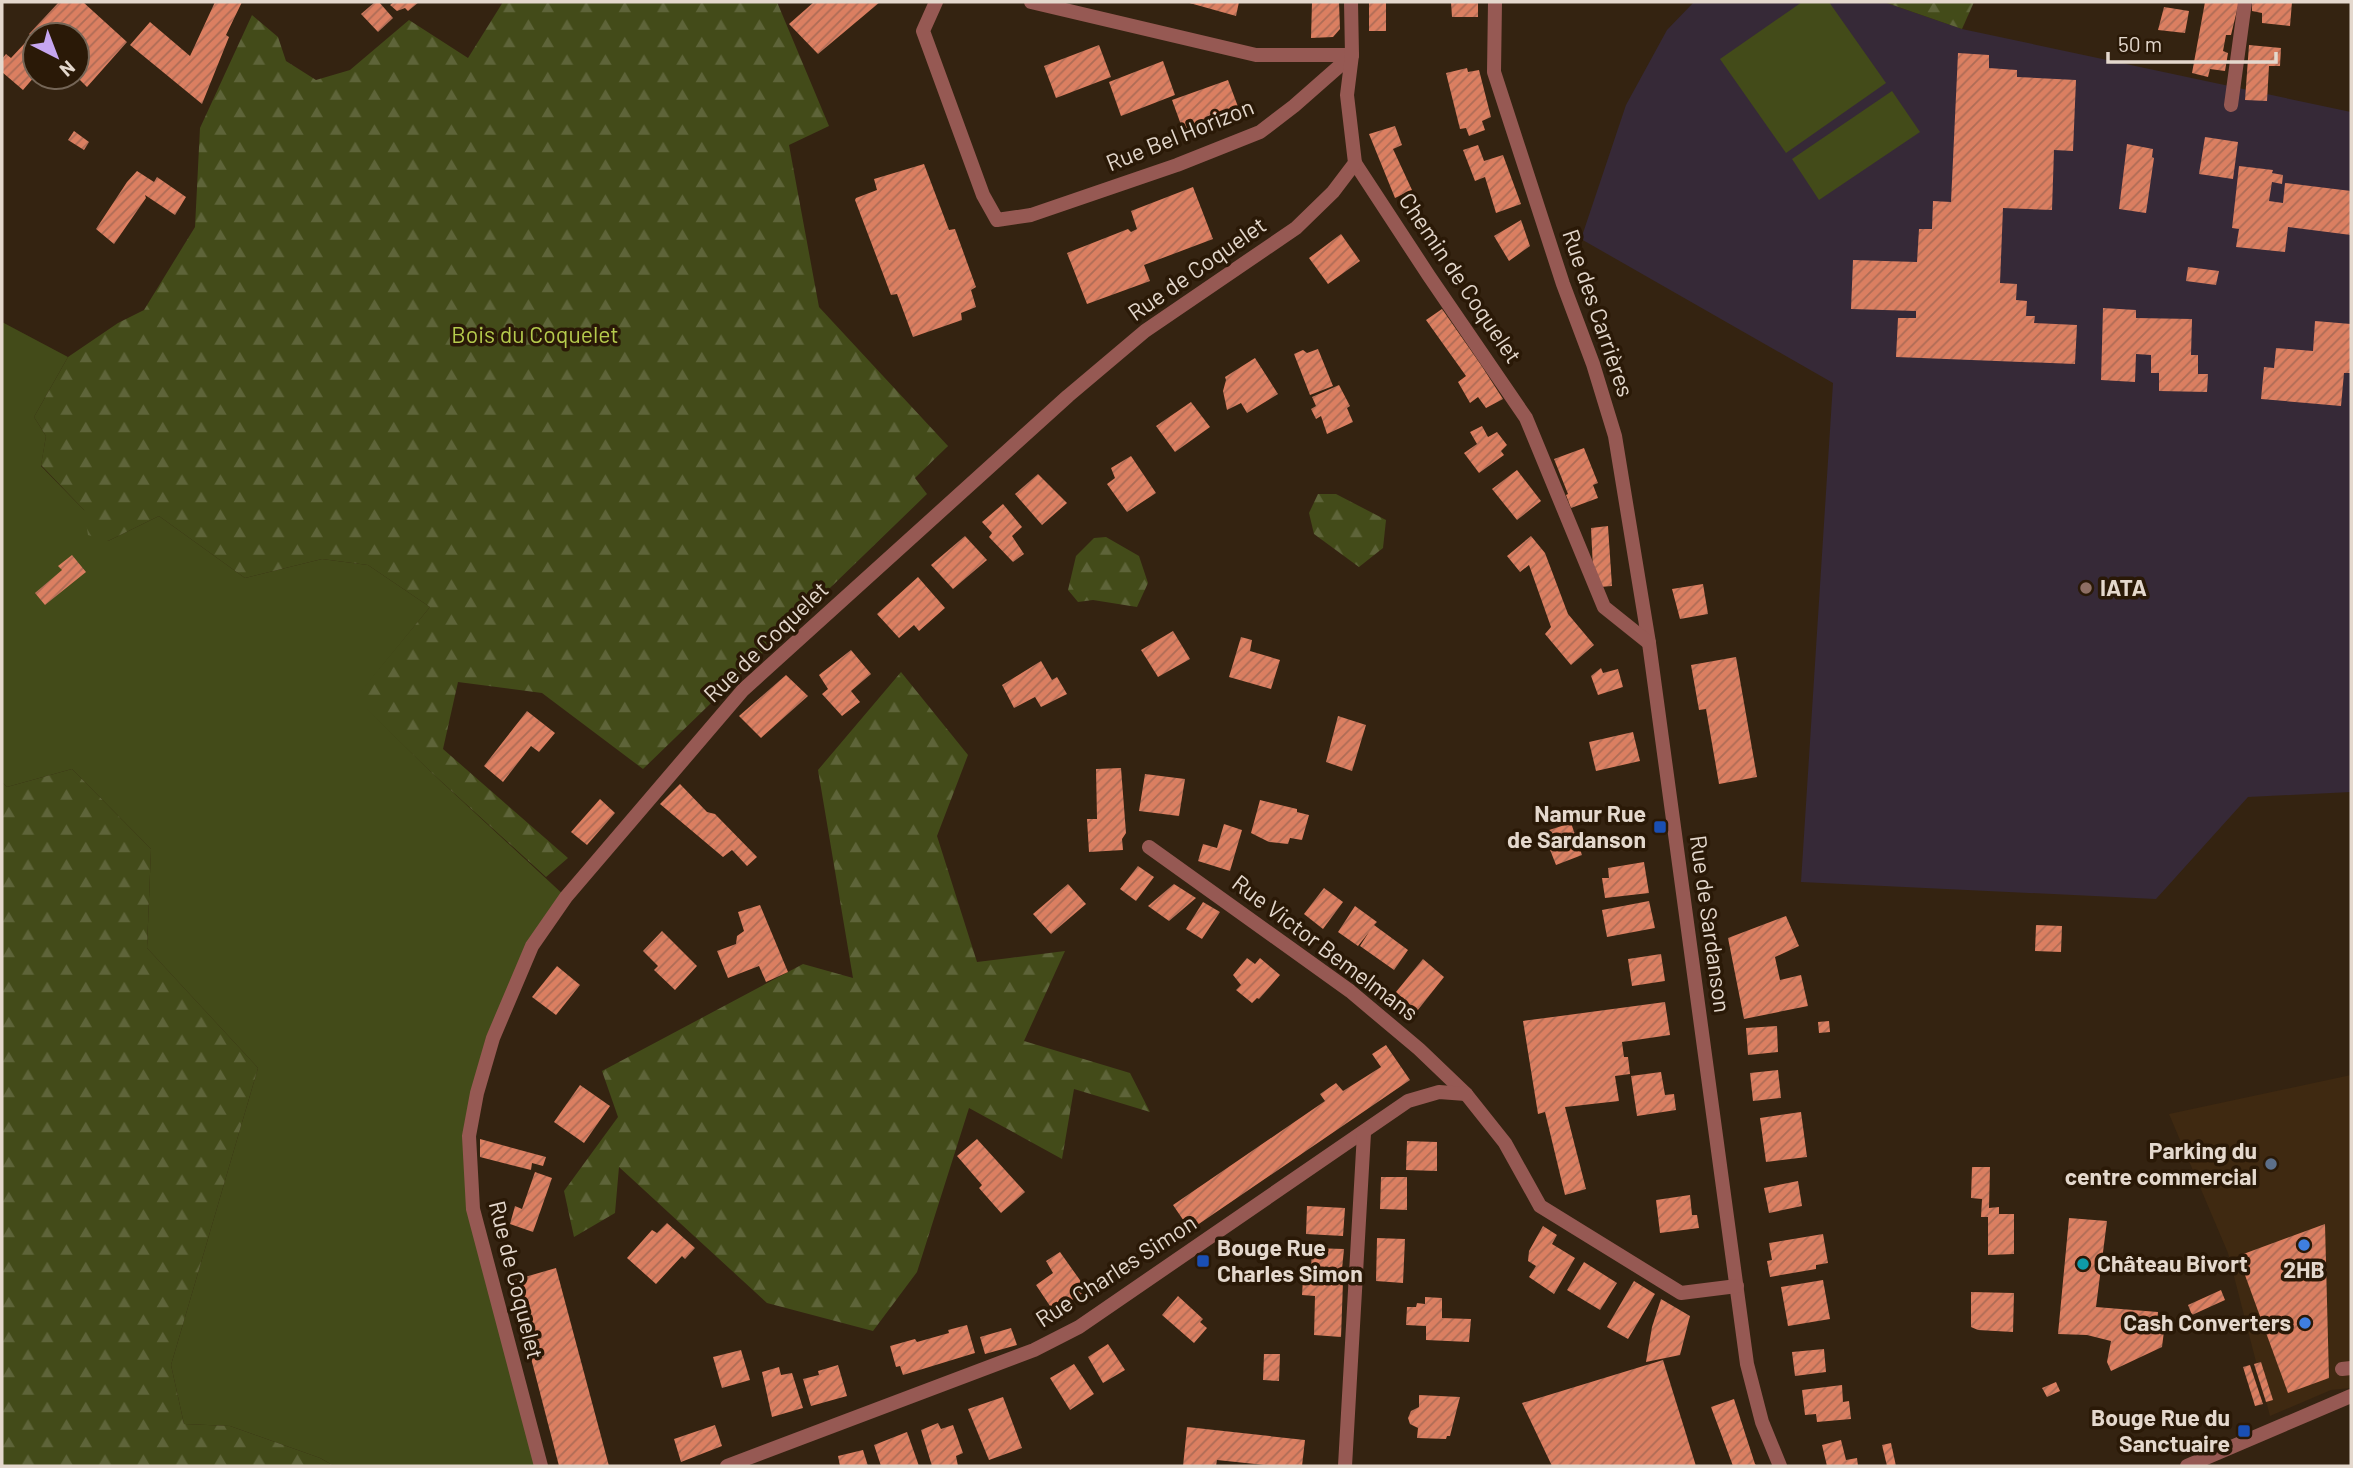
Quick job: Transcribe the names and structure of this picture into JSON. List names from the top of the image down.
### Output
{
  "streets": {
    "street": [
      "Rue Bel Horizon",
      "Rue de Coquelet",
      "Chemin de Coquelet",
      "Rue des Carrières",
      "Rue de Sardanson",
      "Rue Victor Bemelmans",
      "Rue Charles Simon"
    ]
  },
  "crossings": [
    ["Rue de Coquelet", "Chemin de Coquelet"],
    ["Chemin de Coquelet", "Rue des Carrières"],
    ["Chemin de Coquelet", "Rue de Sardanson"],
    ["Rue des Carrières", "Rue de Sardanson"],
    ["Rue de Sardanson", "Rue Victor Bemelmans"],
    ["Rue Victor Bemelmans", "Rue Charles Simon"]
  ],
  "parks": ["Bois du Coquelet"],
  "places": {
    "other": [
      "IATA",
      "Parking du centre commercial",
      "2HB",
      "Château Bivort",
      "Cash Converters"
    ],
    "transit": ["Namur Rue de Sardanson", "Bouge Rue Charles Simon", "Bouge Rue du Sanctuaire"]
  },
  "scale_bar": "50 m",
  "north": "bottom right"
}
